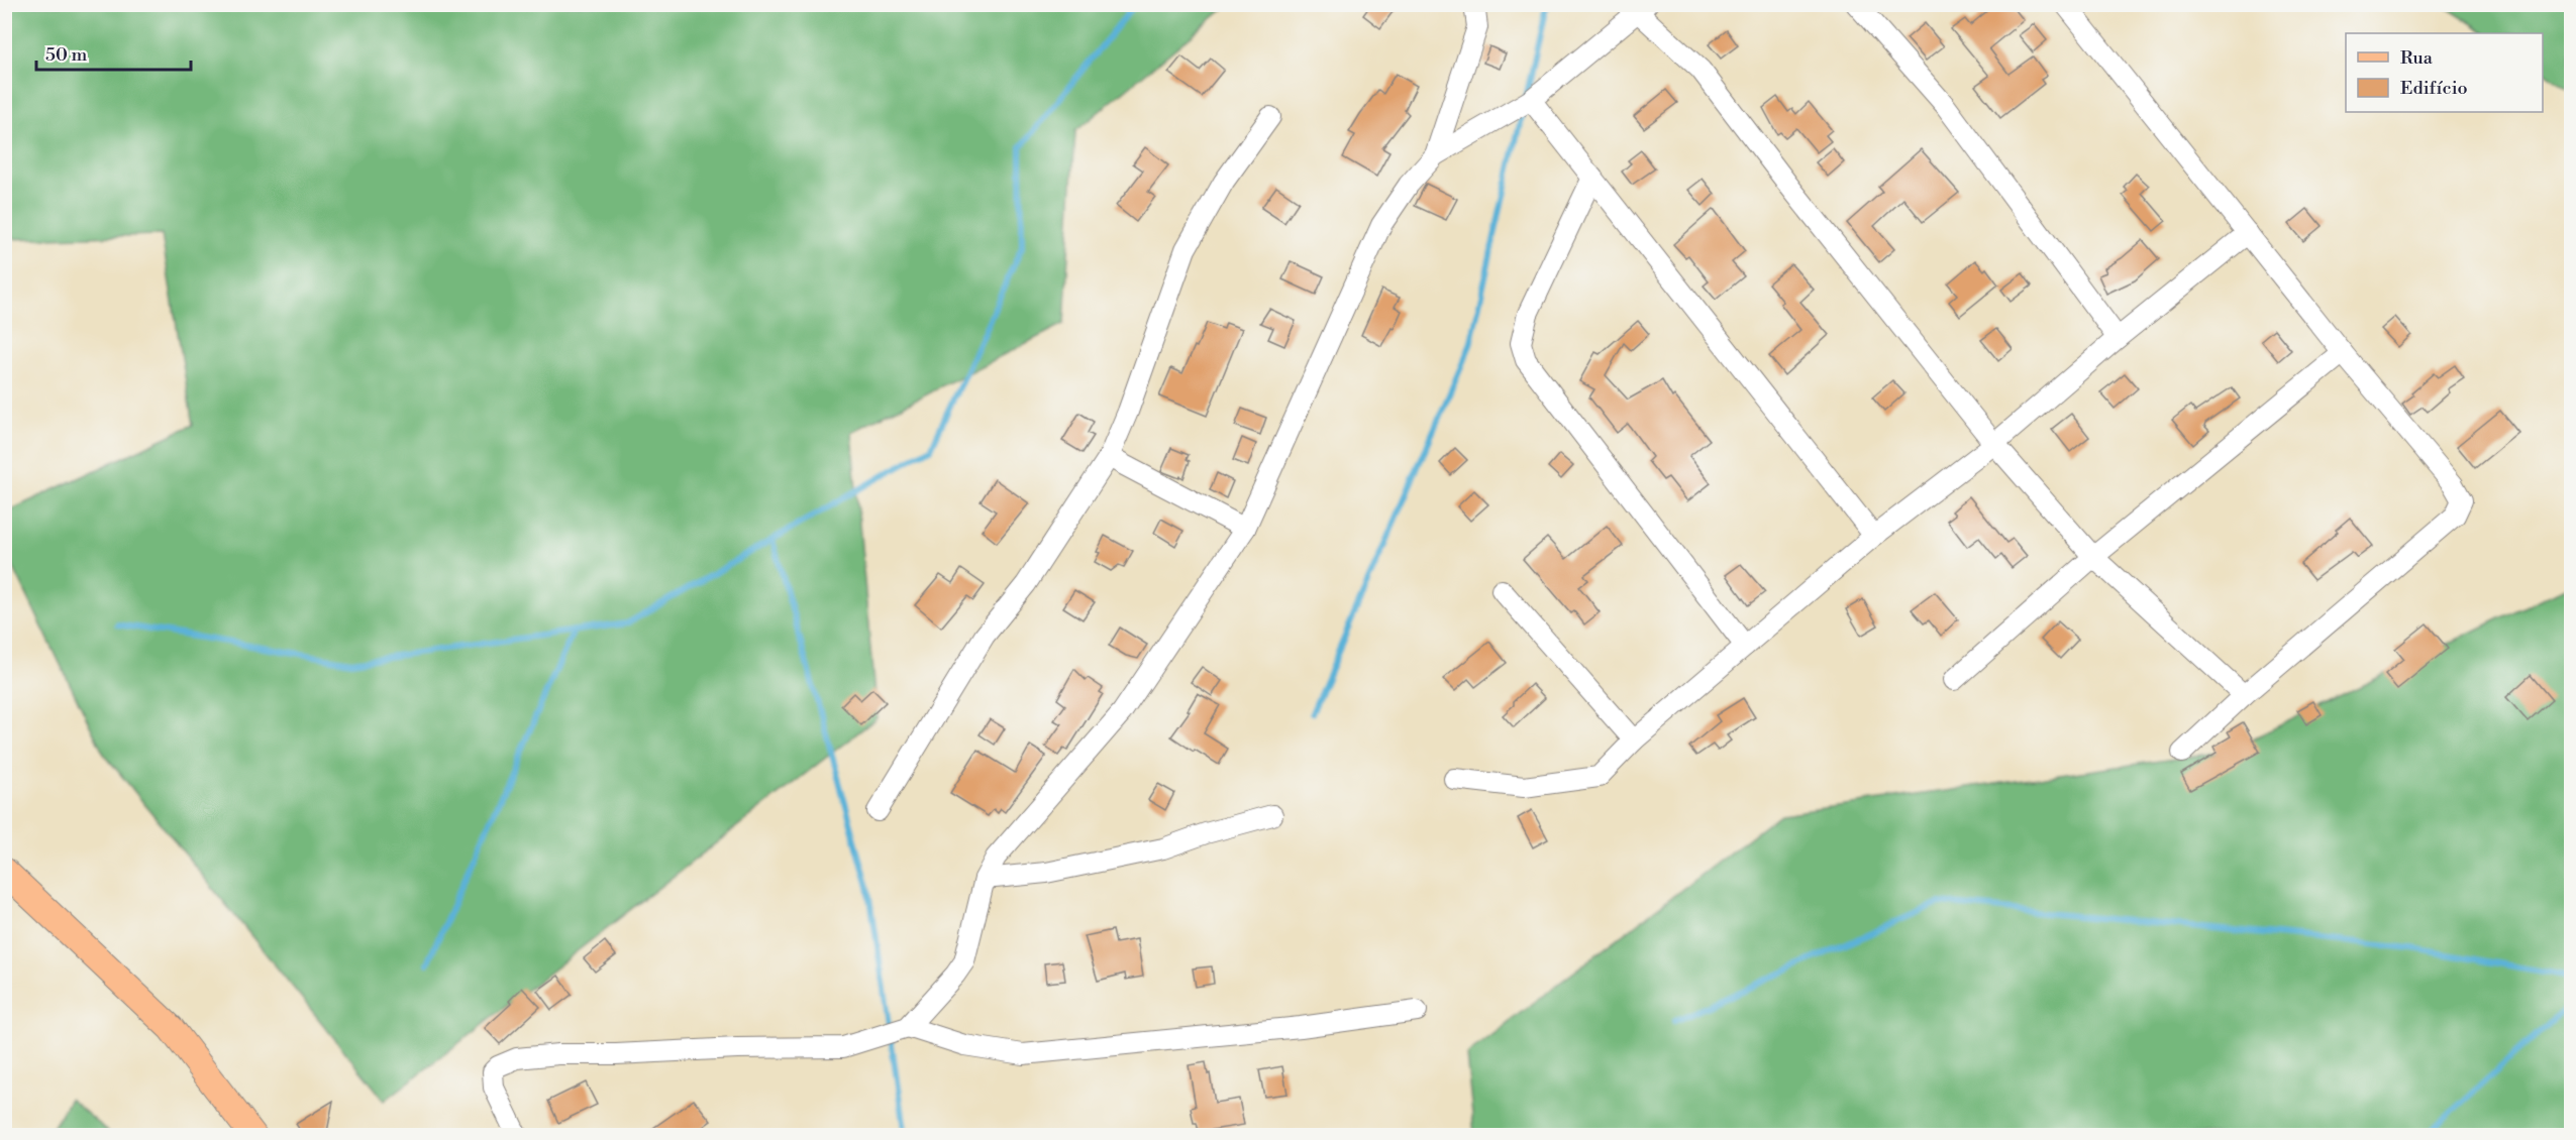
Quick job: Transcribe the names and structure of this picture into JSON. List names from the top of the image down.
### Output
{
  "legend": ["Rua", "Edifício"],
  "scale_bar": "50 m"
}
